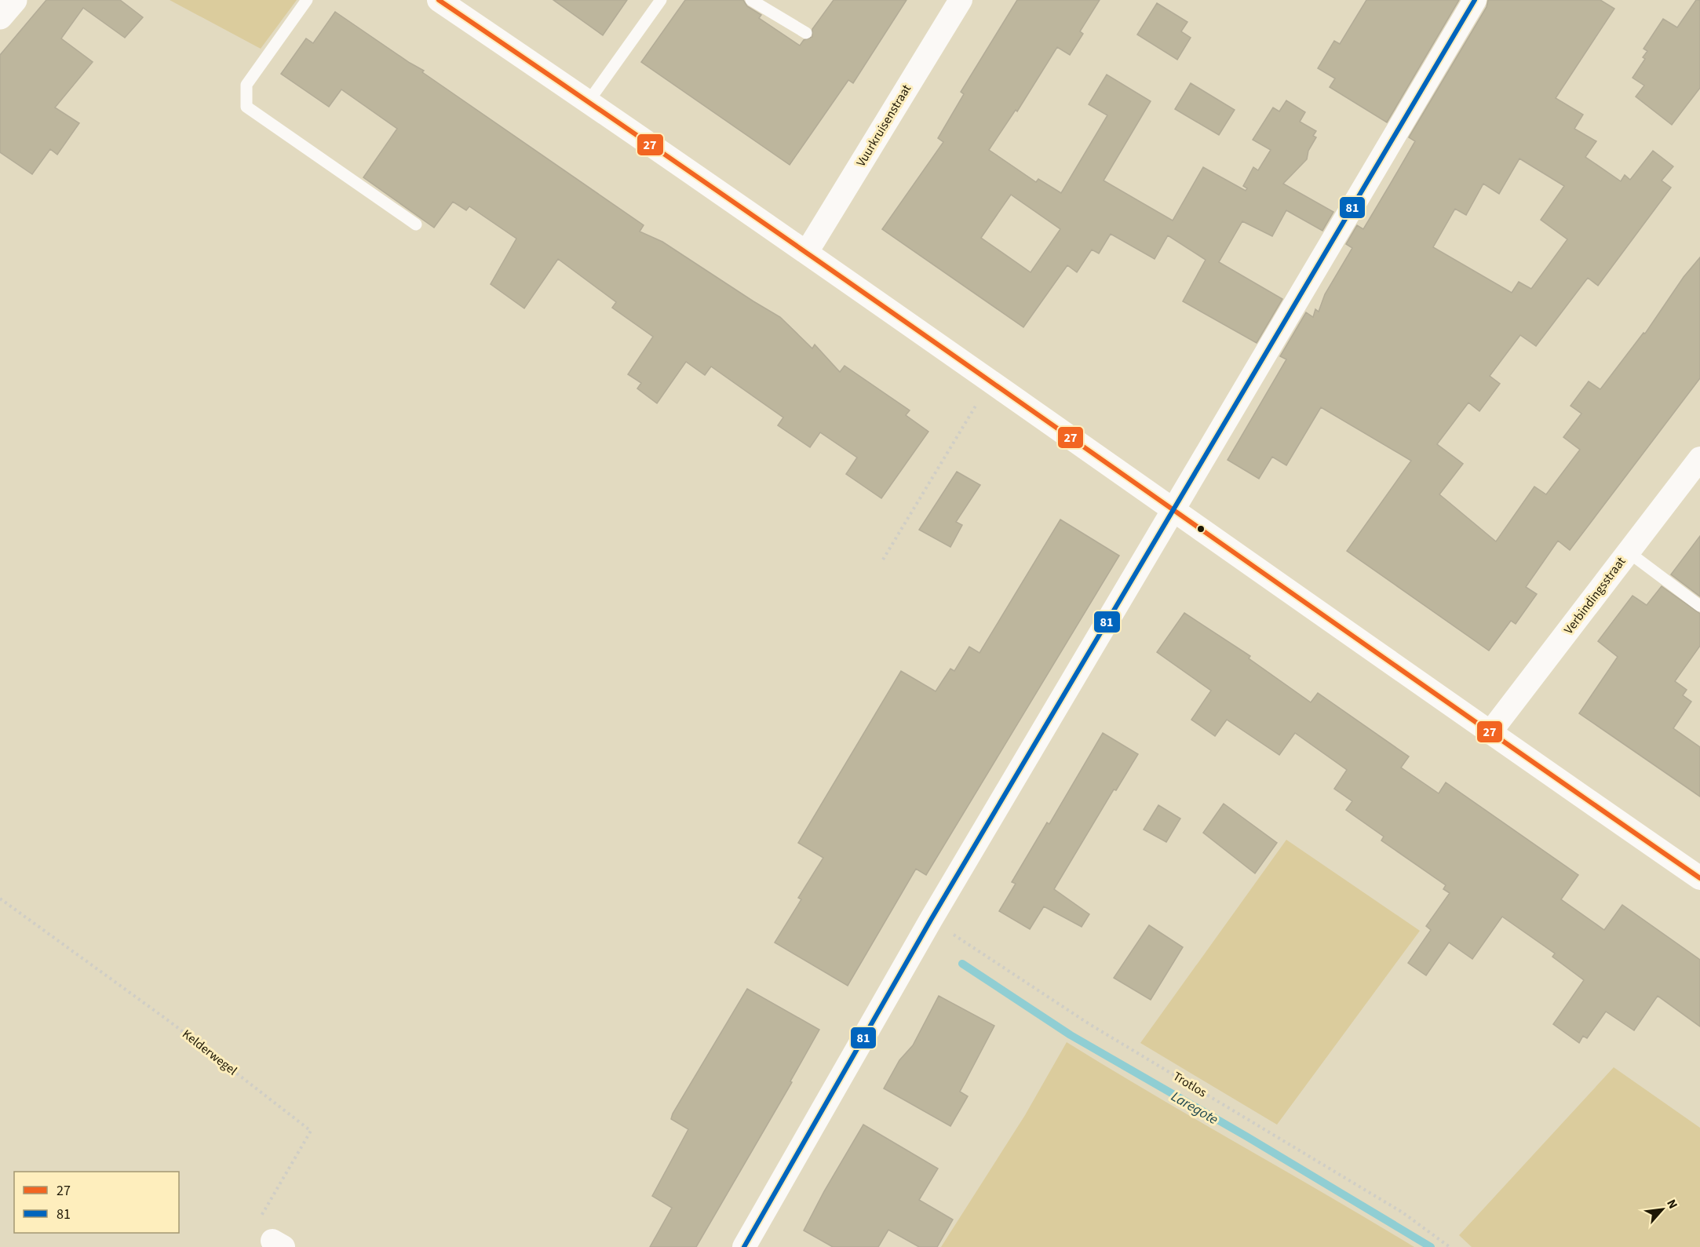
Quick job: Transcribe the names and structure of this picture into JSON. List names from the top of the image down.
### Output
{
  "streets": {
    "street": ["Vuurkruisenstraat", "Verbindingsstraat"],
    "path": ["Kelderwegel", "Trotlos"]
  },
  "water": ["Laregote"],
  "lines": ["transit line 27", "transit line 81"],
  "legend": ["27", "81"],
  "north": "top right"
}
